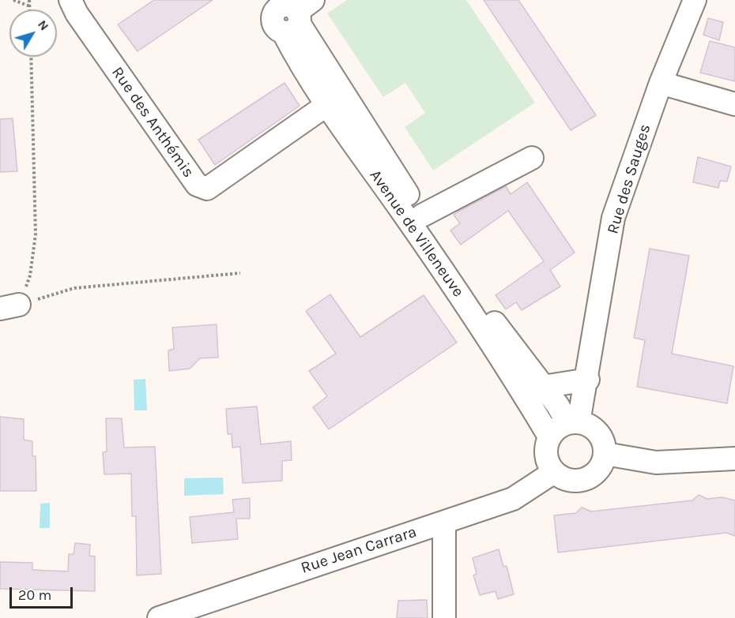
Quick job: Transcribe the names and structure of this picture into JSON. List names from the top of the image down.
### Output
{
  "streets": {
    "street": [
      "Rue des Anthémis",
      "Rue des Sauges",
      "Avenue de Villeneuve",
      "Rue Jean Carrara"
    ]
  },
  "crossings": [
    ["Rue des Anthémis", "Avenue de Villeneuve"],
    ["Rue des Sauges", "Avenue de Villeneuve"],
    ["Rue des Sauges", "Rue Jean Carrara"],
    ["Avenue de Villeneuve", "Rue Jean Carrara"]
  ],
  "scale_bar": "20 m",
  "north": "top right"
}
